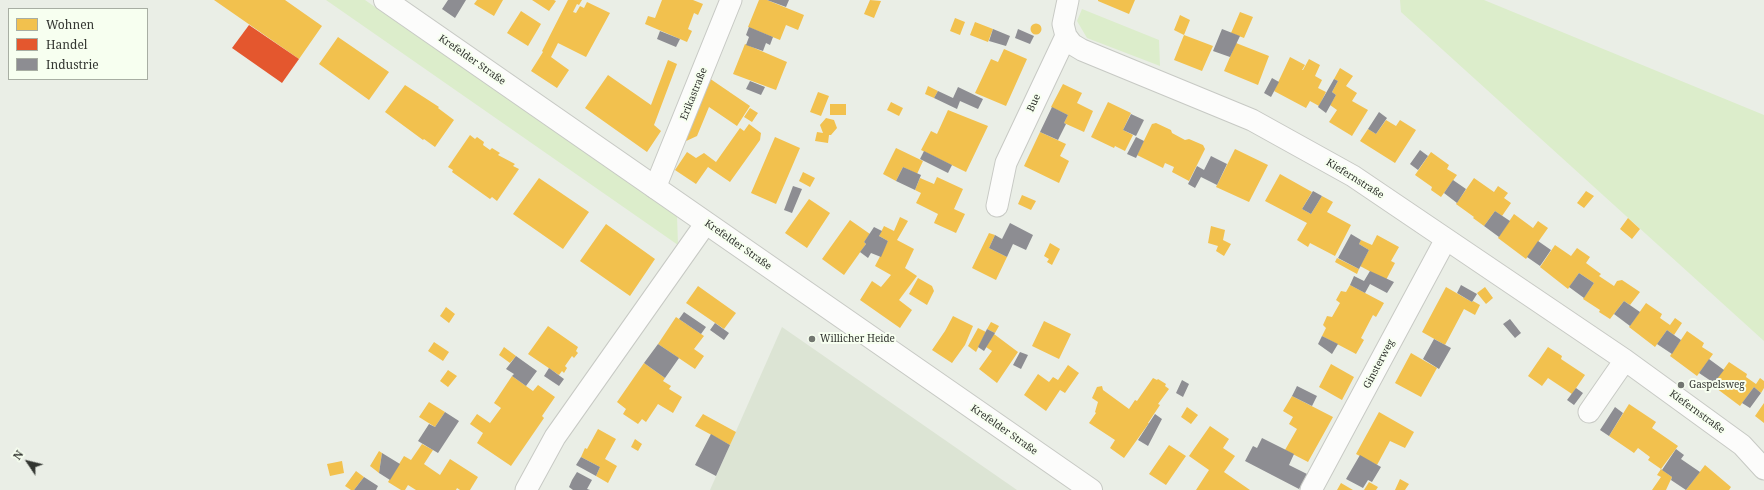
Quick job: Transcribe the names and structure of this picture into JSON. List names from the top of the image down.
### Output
{
  "streets": {
    "main road": ["Krefelder Straße"],
    "street": [
      "Erikastraße",
      "Bue",
      "Kiefernstraße",
      "Ginsterweg"
    ]
  },
  "crossings": [
    ["Krefelder Straße", "Erikastraße"],
    ["Bue", "Kiefernstraße"],
    ["Kiefernstraße", "Ginsterweg"]
  ],
  "places": ["Willicher Heide", "Gaspelsweg"],
  "legend": ["Wohnen", "Handel", "Industrie"],
  "north": "top left"
}
